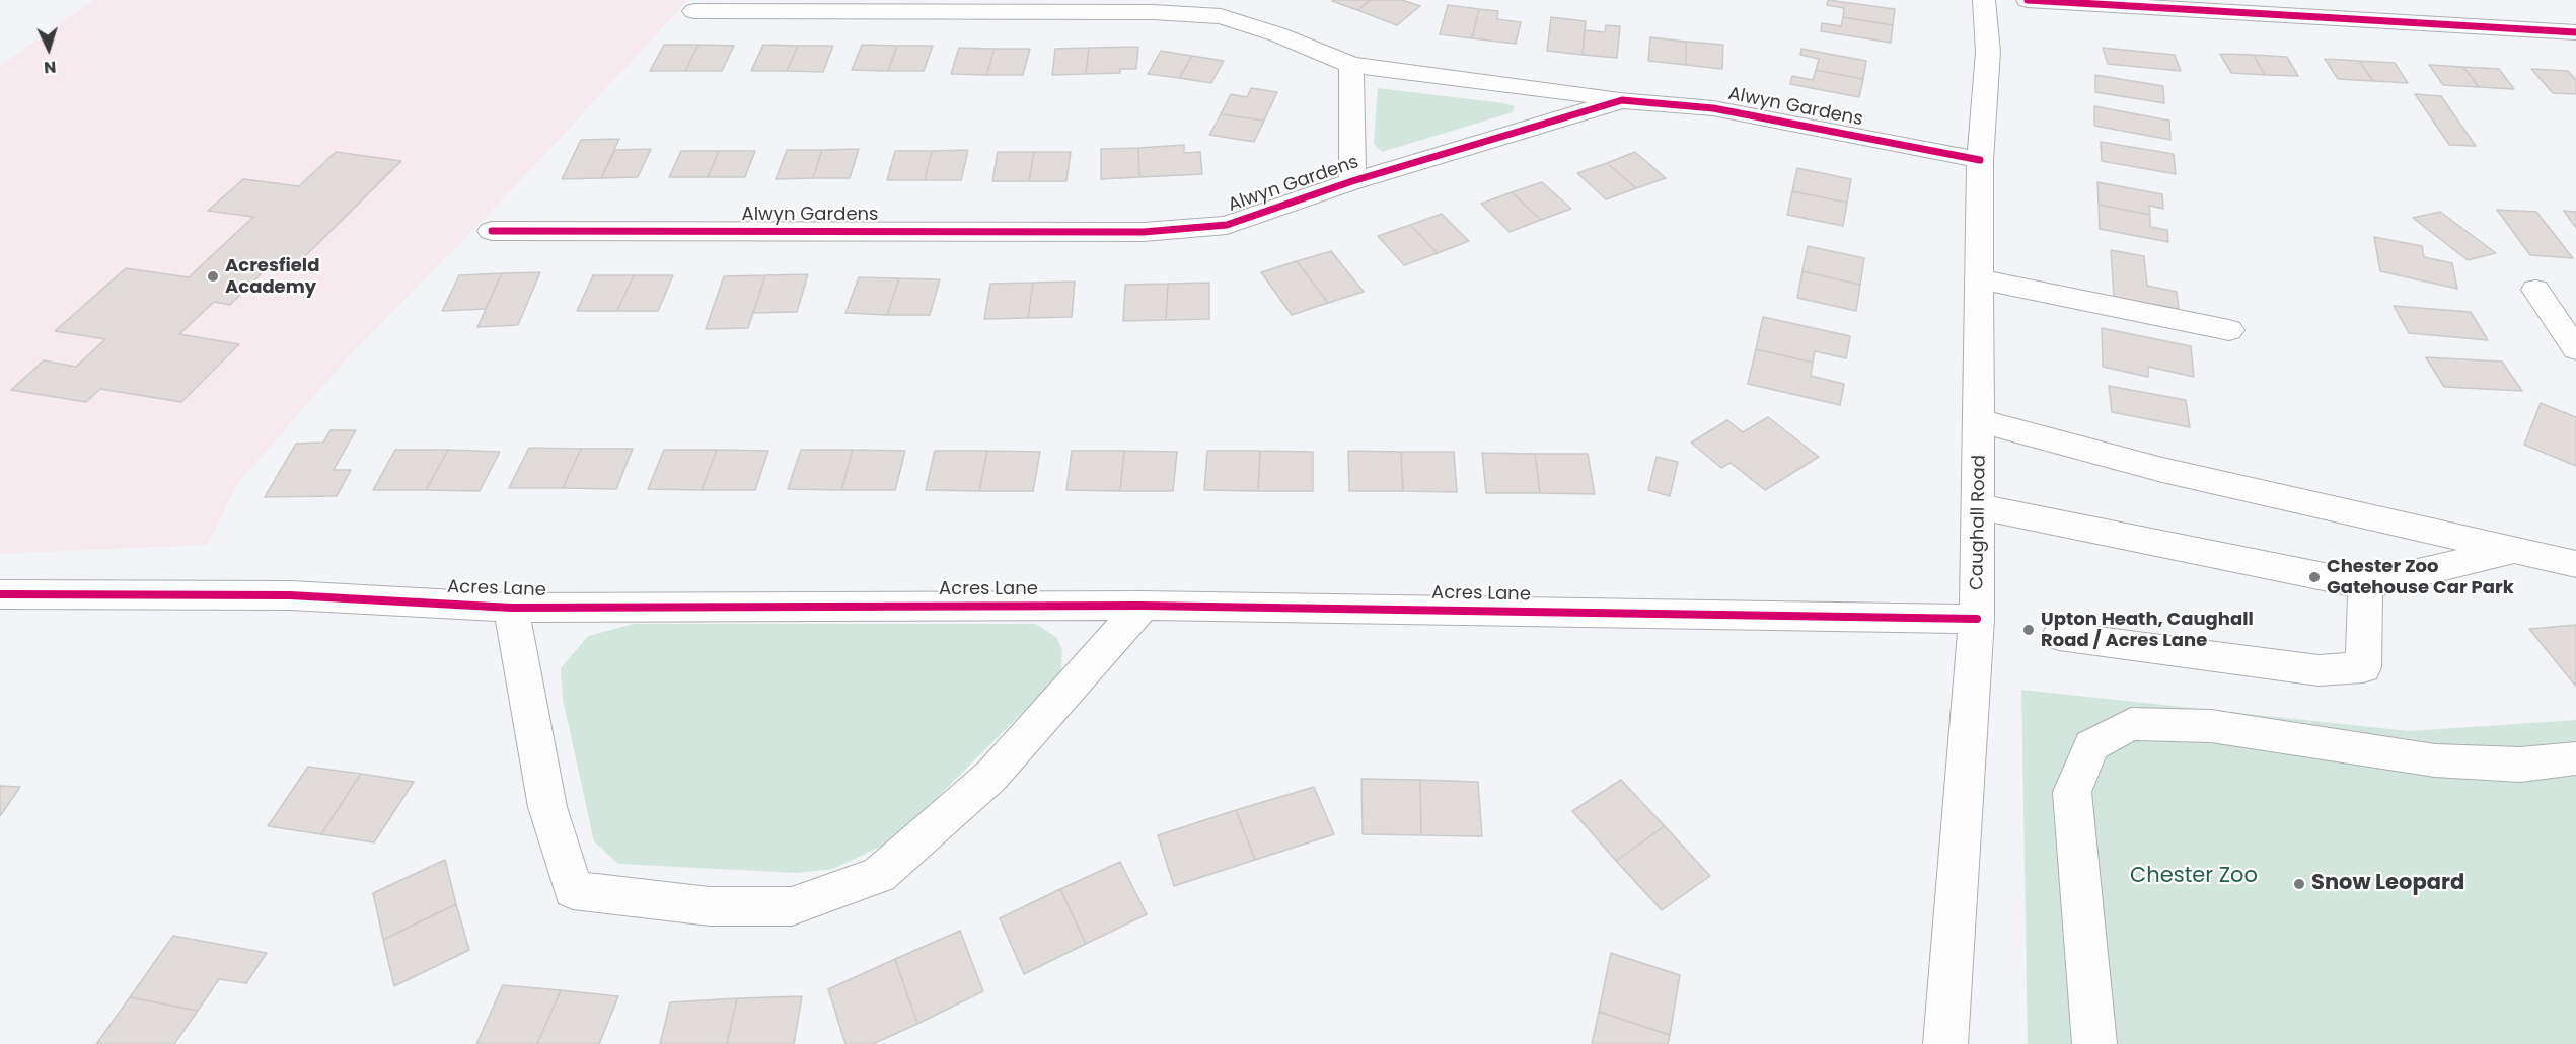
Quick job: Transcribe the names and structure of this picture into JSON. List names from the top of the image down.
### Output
{
  "streets": {
    "street": ["Alwyn Gardens", "Caughall Road", "Acres Lane"]
  },
  "crossings": [
    ["Alwyn Gardens", "Caughall Road"],
    ["Caughall Road", "Acres Lane"]
  ],
  "parks": ["Chester Zoo"],
  "places": [
    "Acresfield Academy",
    "Chester Zoo Gatehouse Car Park",
    "Upton Heath, Caughall Road / Acres Lane",
    "Snow Leopard"
  ],
  "north": "bottom"
}
